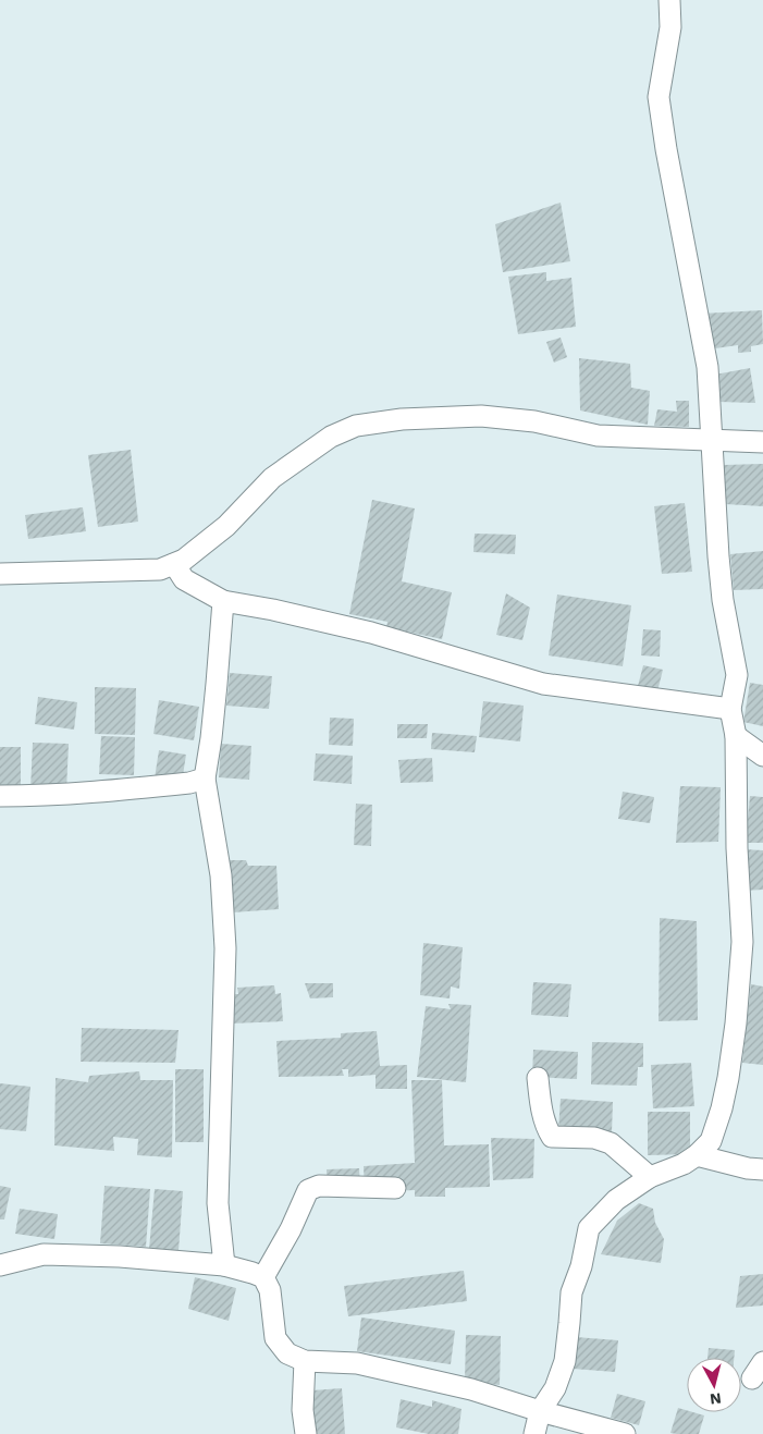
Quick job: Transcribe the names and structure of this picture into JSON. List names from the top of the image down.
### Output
{
  "north": "bottom"
}
